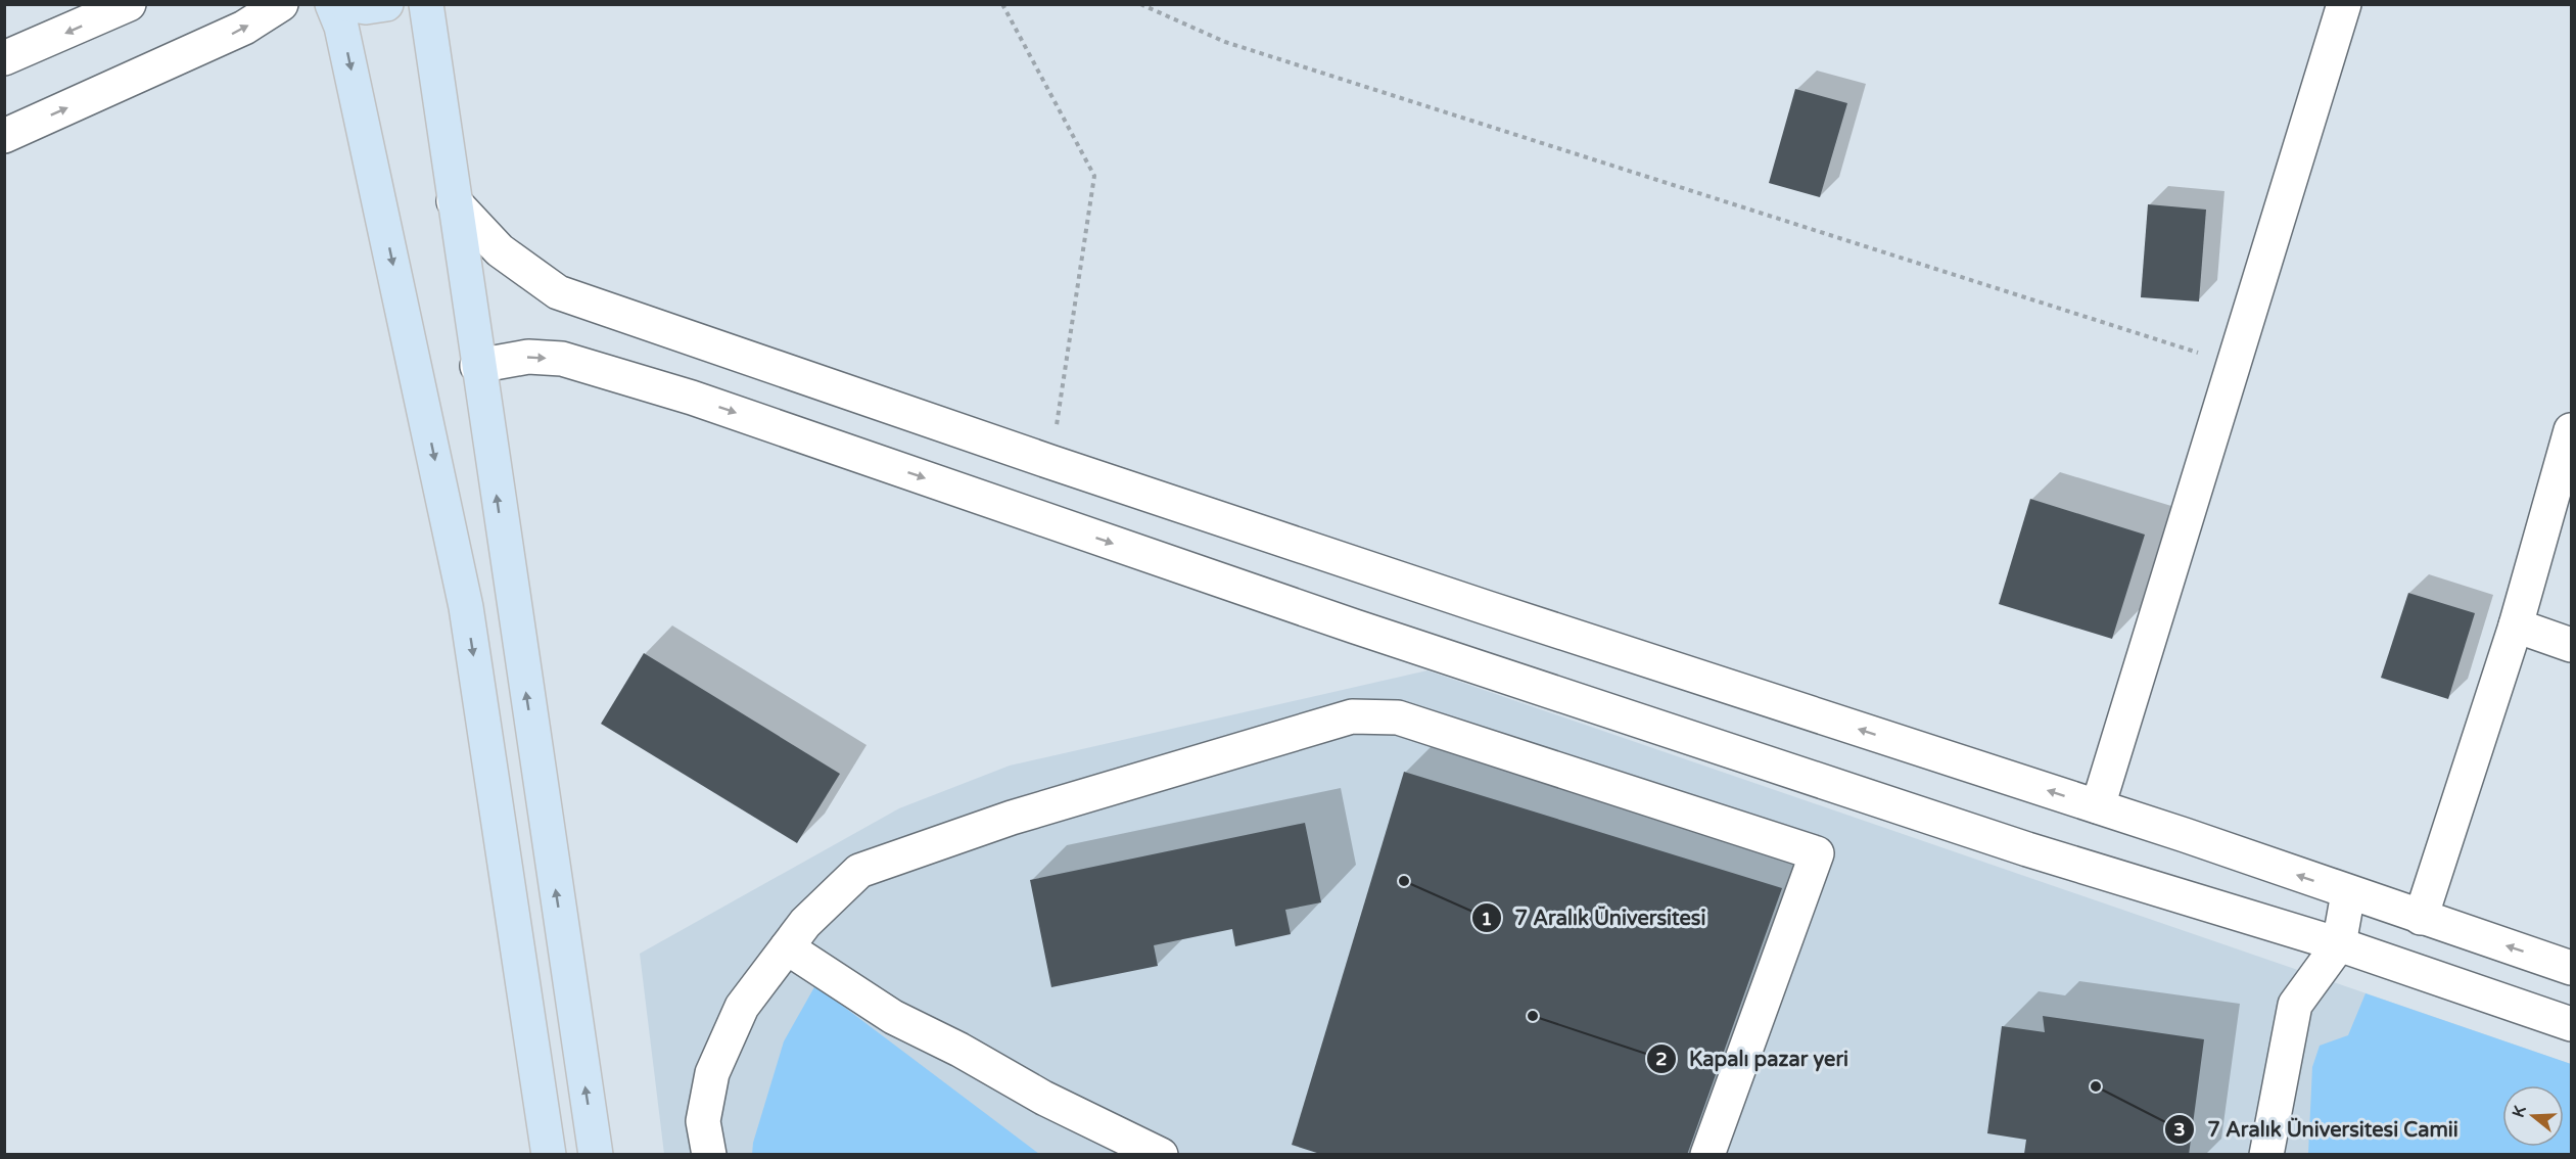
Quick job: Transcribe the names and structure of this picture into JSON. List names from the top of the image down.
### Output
{
  "places": ["7 Aralık Üniversitesi", "Kapalı pazar yeri", "7 Aralık Üniversitesi Camii"],
  "north": "left"
}
